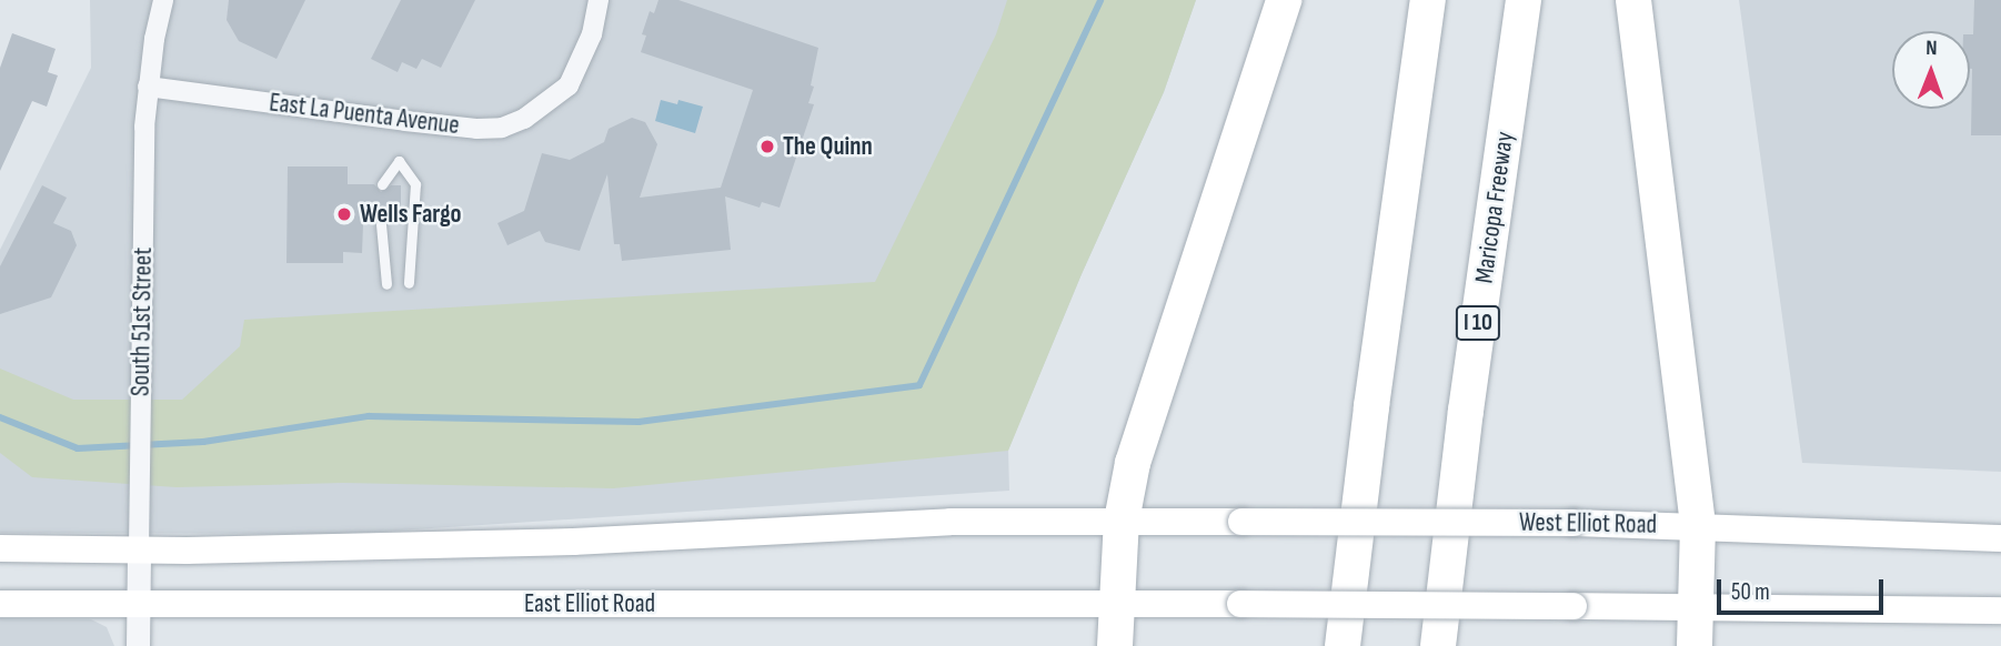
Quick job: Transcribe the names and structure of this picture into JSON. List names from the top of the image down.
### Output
{
  "streets": {
    "highway": ["Maricopa Freeway", "I 10"],
    "main road": ["West Elliot Road", "East Elliot Road"],
    "street": ["East La Puenta Avenue", "South 51st Street"]
  },
  "crossings": [
    ["East La Puenta Avenue", "South 51st Street"],
    ["South 51st Street", "East Elliot Road"]
  ],
  "places": ["The Quinn", "Wells Fargo"],
  "scale_bar": "50 m",
  "north": "top"
}
